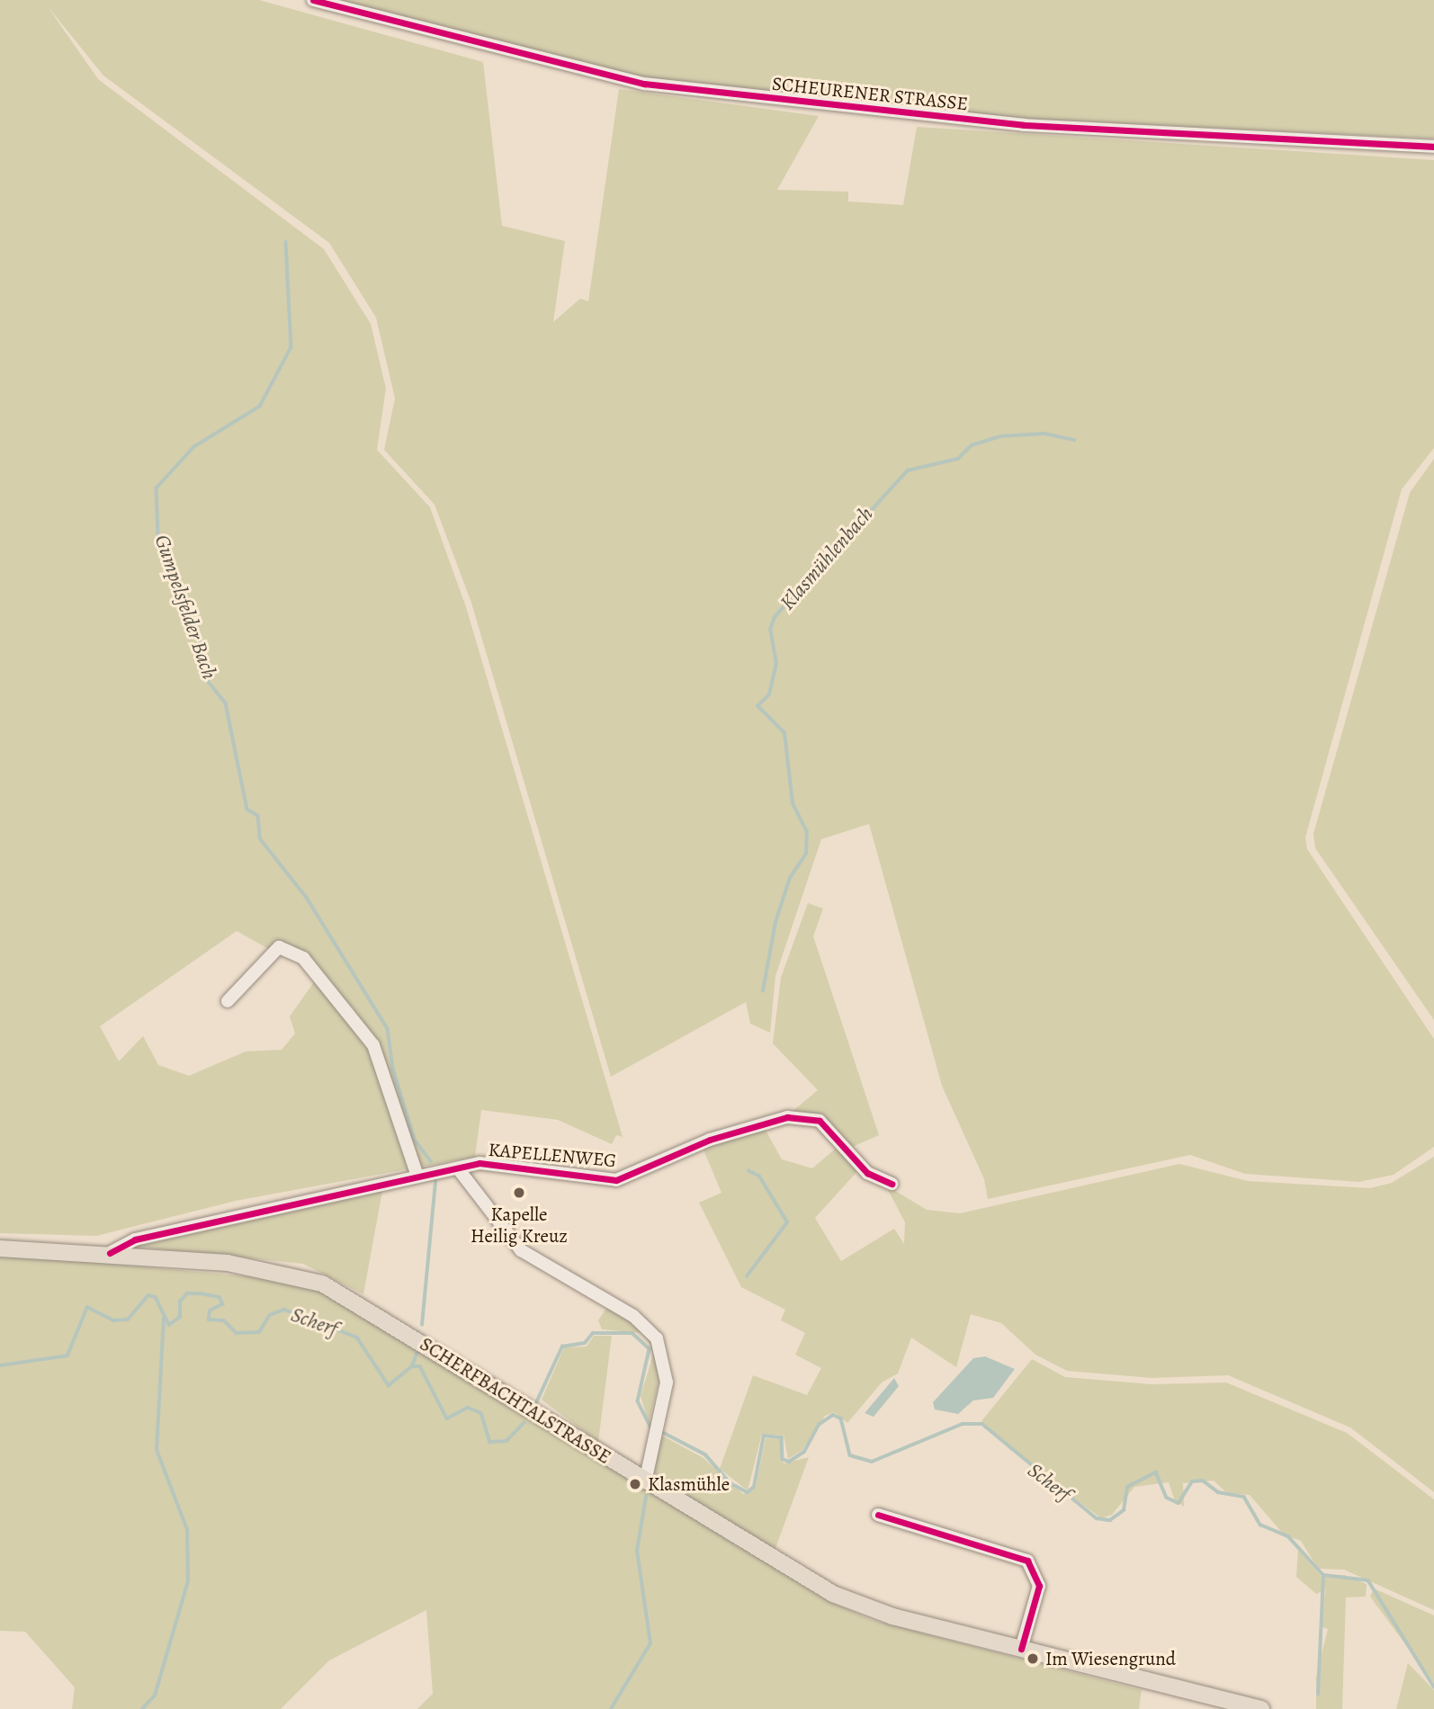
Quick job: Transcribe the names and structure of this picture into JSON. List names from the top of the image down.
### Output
{
  "streets": {
    "main road": ["SCHERFBACHTALSTRASSE"],
    "street": ["SCHEURENER STRASSE", "KAPELLENWEG"]
  },
  "crossings": [
    ["KAPELLENWEG", "SCHERFBACHTALSTRASSE"]
  ],
  "water": ["Klasmühlenbach", "Gumpelsfelder Bach", "Scherf"],
  "places": ["Kapelle Heilig Kreuz", "Klasmühle", "Im Wiesengrund"]
}
